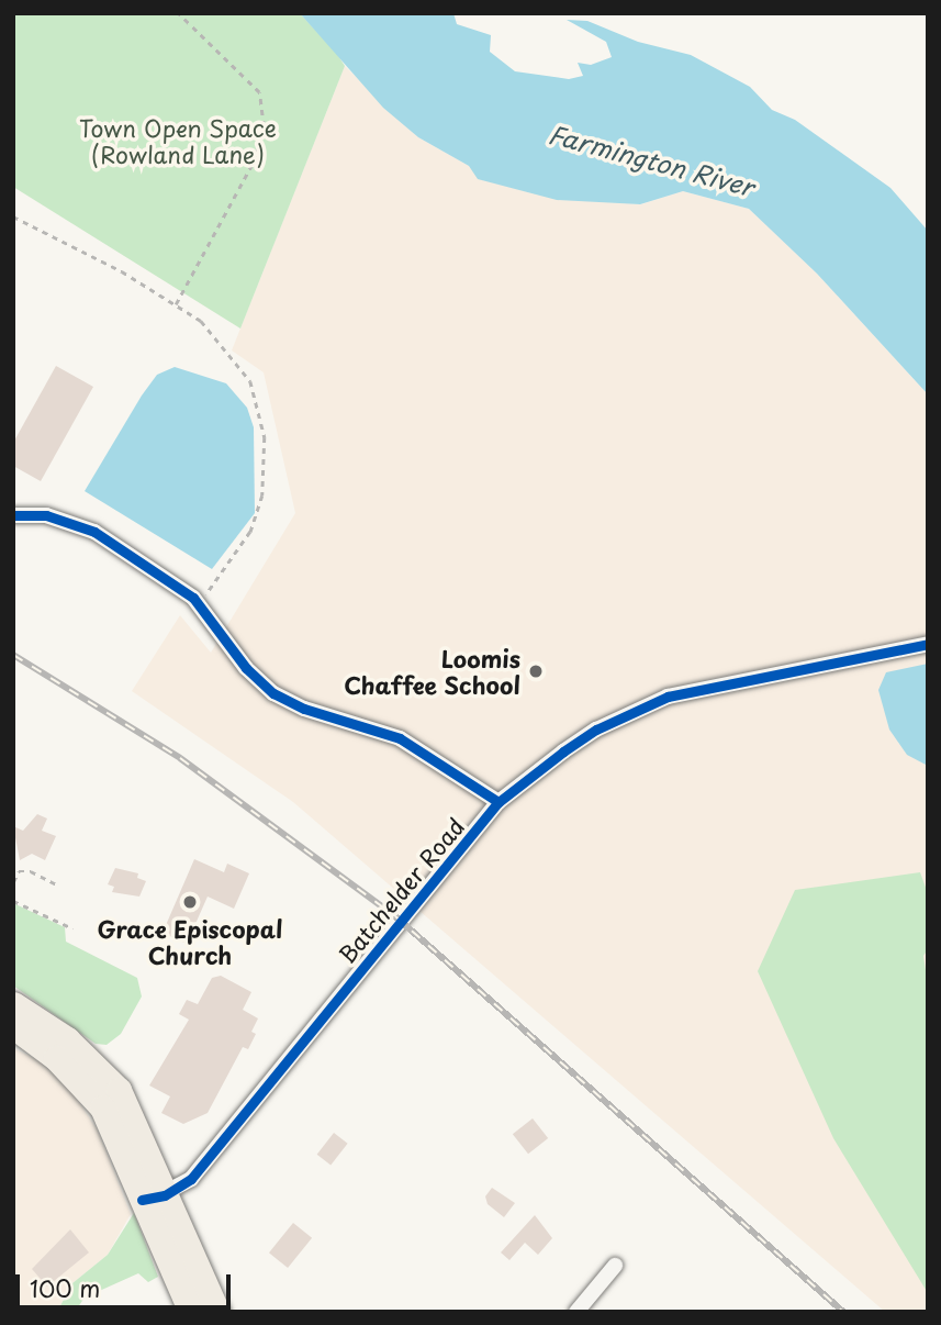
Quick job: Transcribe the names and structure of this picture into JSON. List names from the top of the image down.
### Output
{
  "streets": {
    "street": ["Batchelder Road"]
  },
  "water": ["Farmington River"],
  "parks": ["Town Open Space (Rowland Lane)"],
  "places": ["Loomis Chaffee School", "Grace Episcopal Church"],
  "scale_bar": "100 m"
}
